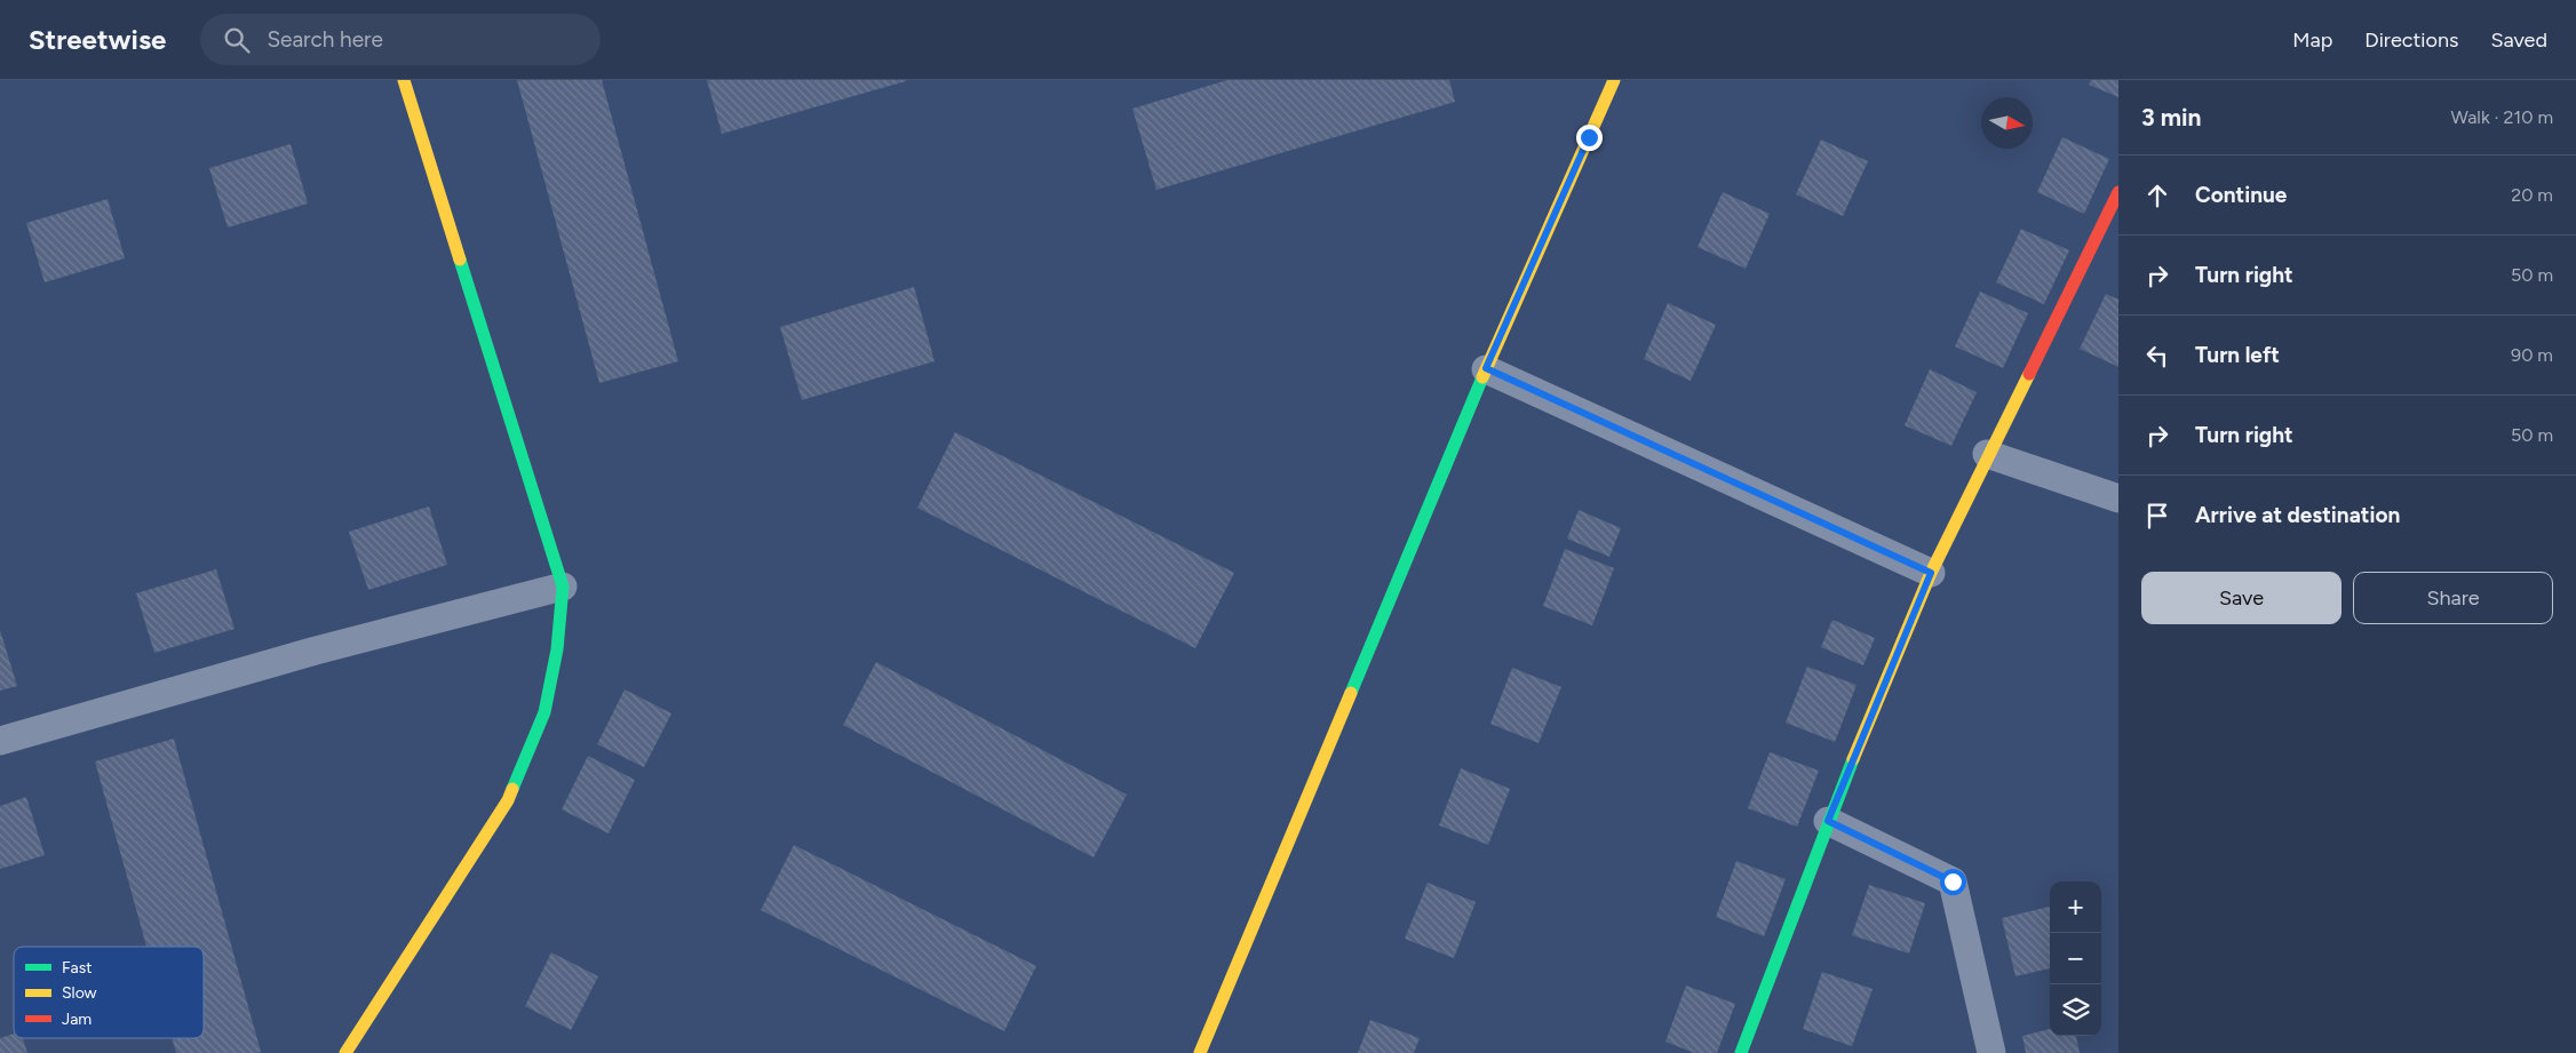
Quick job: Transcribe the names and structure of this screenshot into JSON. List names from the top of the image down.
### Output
{
  "legend": ["Fast", "Slow", "Jam"],
  "north": "right",
  "page": {
    "header": "Streetwise",
    "search": "Search here",
    "nav": ["Map", "Directions", "Saved"],
    "heading": ["3 min", "Walk · 210 m"],
    "list": [
      ["Continue", "20 m"],
      ["Turn right", "50 m"],
      ["Turn left", "90 m"],
      ["Turn right", "50 m"],
      "Arrive at destination"
    ],
    "buttons": ["Save", "Share"],
    "map_buttons": ["+", "−"]
  }
}
